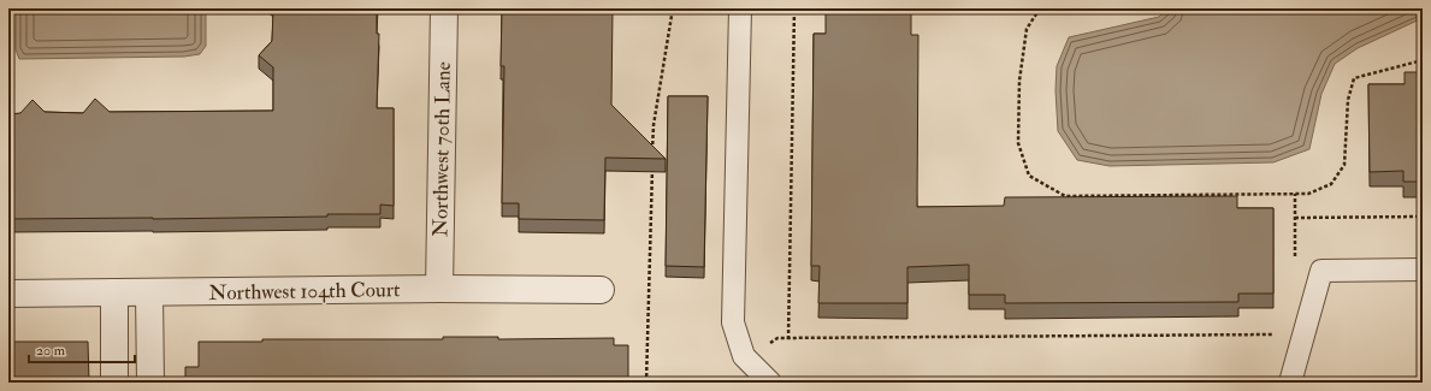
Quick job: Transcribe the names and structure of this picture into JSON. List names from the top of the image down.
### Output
{
  "streets": {
    "street": ["Northwest 70th Lane", "Northwest 104th Court"]
  },
  "crossings": [
    ["Northwest 70th Lane", "Northwest 104th Court"]
  ],
  "scale_bar": "20 m"
}
